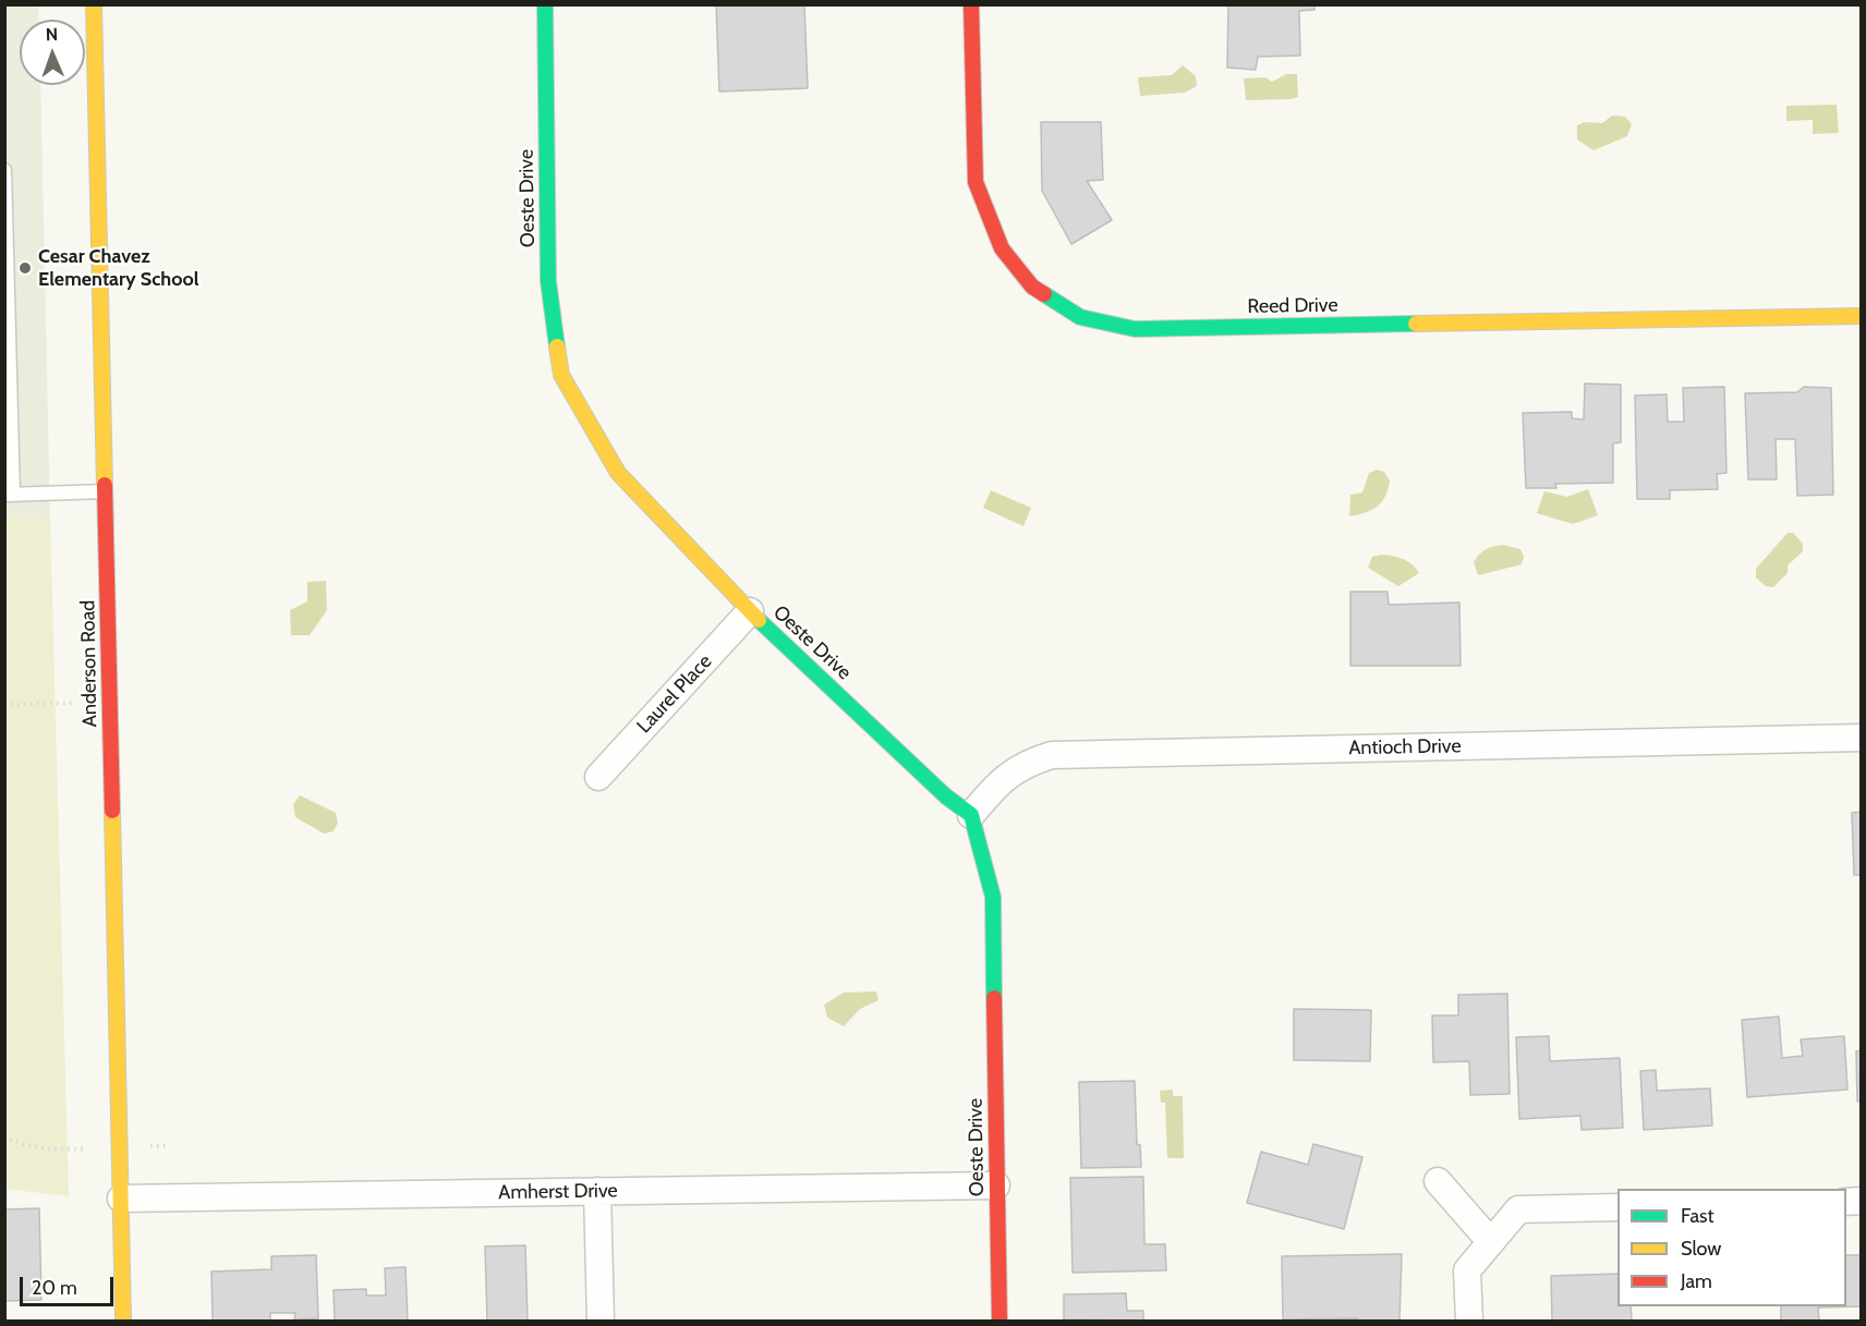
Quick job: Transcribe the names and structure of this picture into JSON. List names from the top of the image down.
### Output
{
  "streets": {
    "street": [
      "Oeste Drive",
      "Reed Drive",
      "Anderson Road",
      "Laurel Place",
      "Antioch Drive",
      "Amherst Drive"
    ]
  },
  "crossings": [
    ["Oeste Drive", "Laurel Place"],
    ["Oeste Drive", "Antioch Drive"],
    ["Oeste Drive", "Amherst Drive"],
    ["Anderson Road", "Amherst Drive"]
  ],
  "places": ["Cesar Chavez Elementary School"],
  "legend": ["Fast", "Slow", "Jam"],
  "scale_bar": "20 m",
  "north": "top"
}
